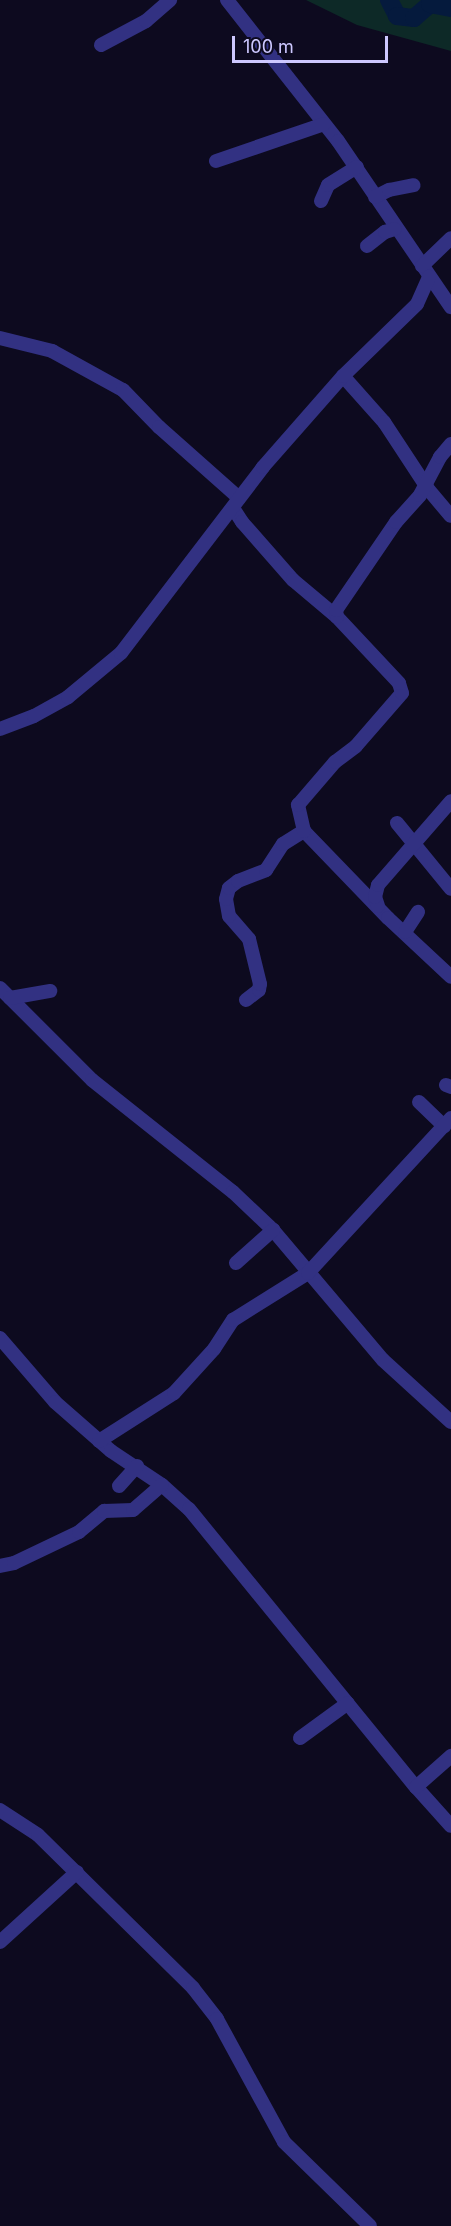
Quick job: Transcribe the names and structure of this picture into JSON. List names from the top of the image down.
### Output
{
  "scale_bar": "100 m"
}
